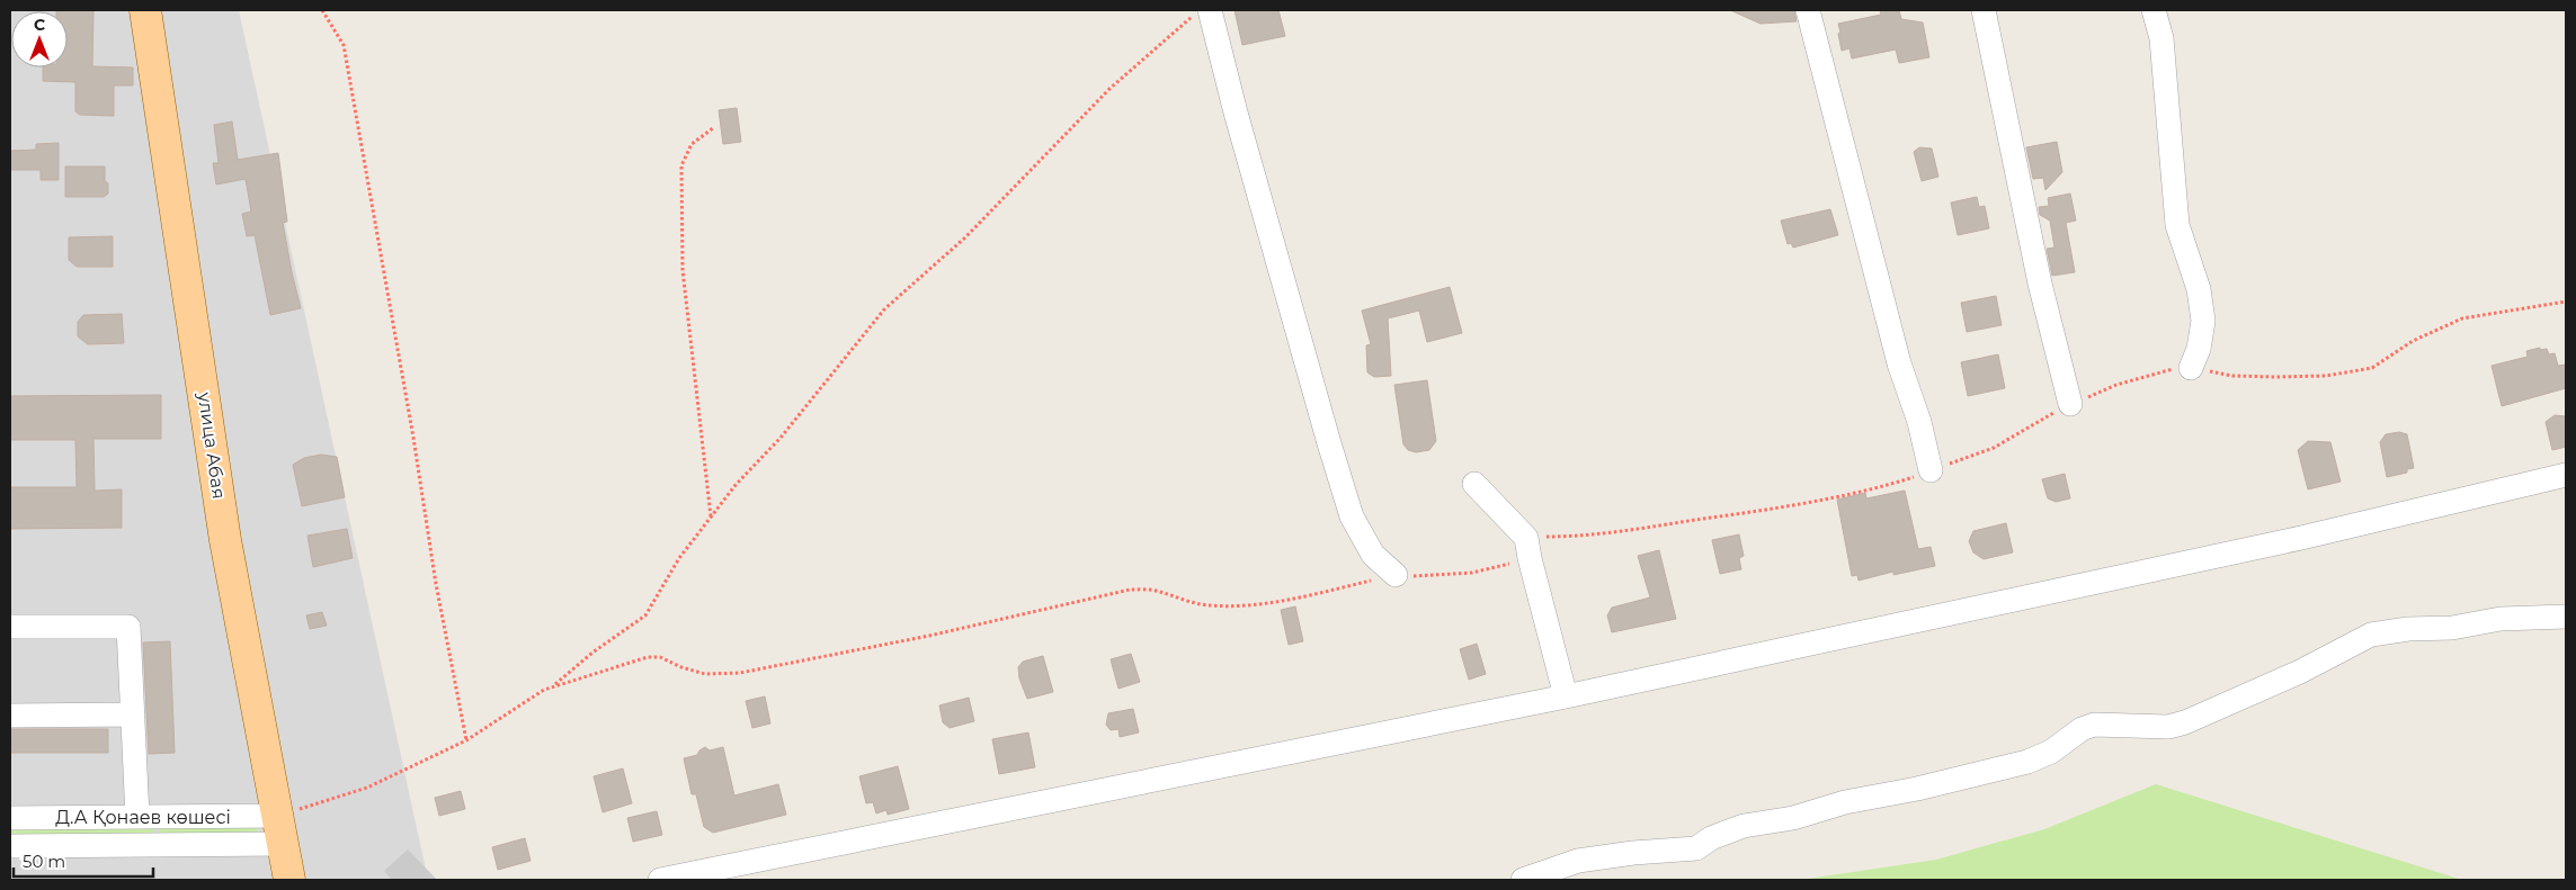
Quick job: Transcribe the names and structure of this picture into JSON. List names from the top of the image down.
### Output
{
  "streets": {
    "main road": ["улица Абая"],
    "street": ["Д.А Қонаев көшесі"]
  },
  "crossings": [
    ["улица Абая", "Д.А Қонаев көшесі"]
  ],
  "scale_bar": "50 m",
  "north": "top"
}
